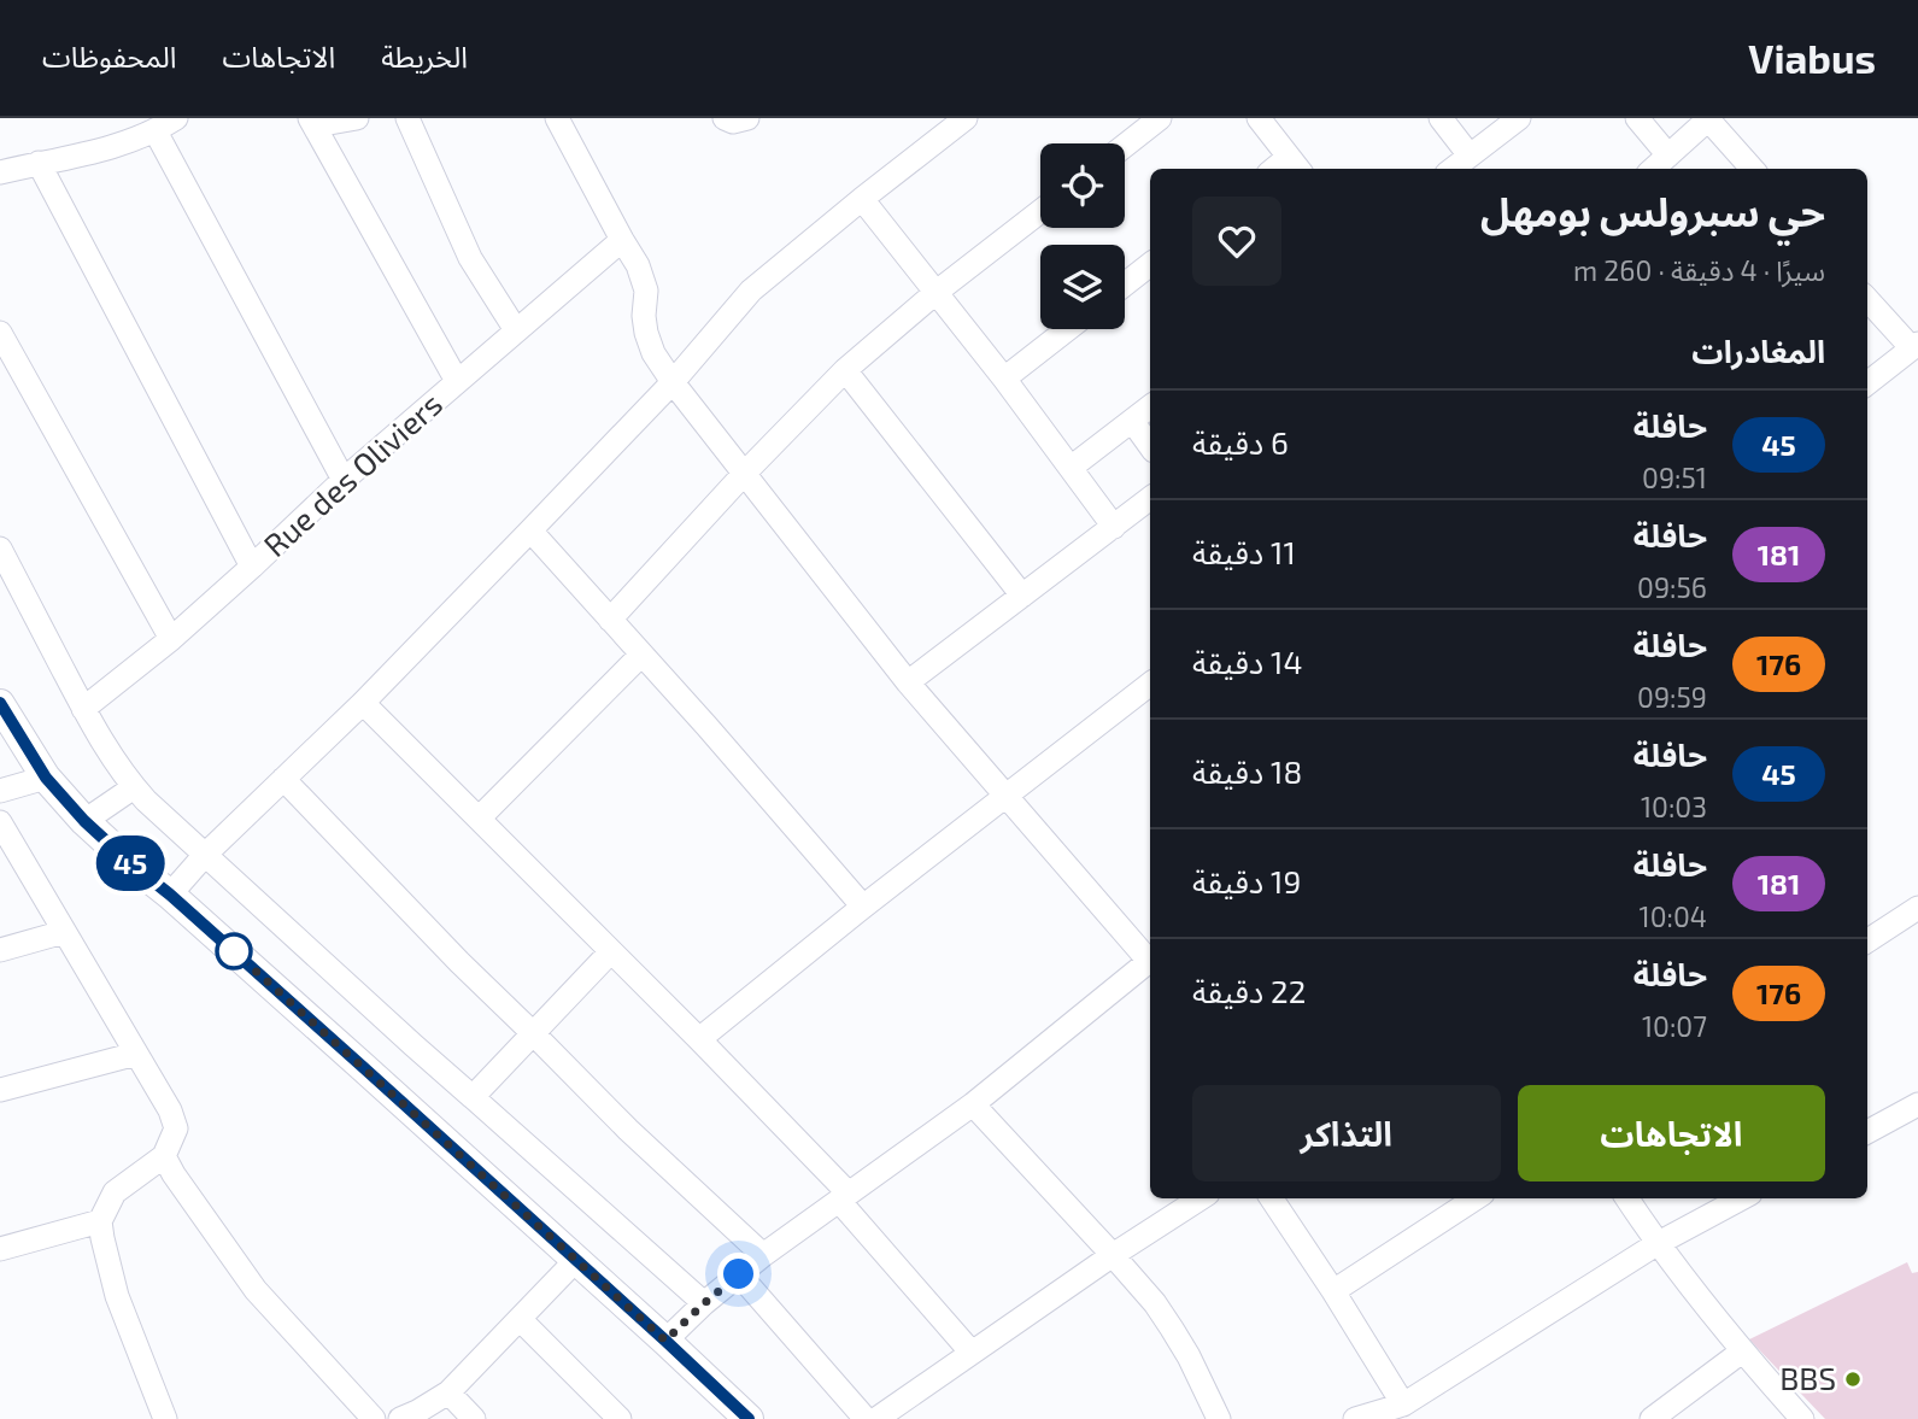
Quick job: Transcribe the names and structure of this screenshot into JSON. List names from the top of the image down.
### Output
{
  "streets": {
    "street": ["Rue des Oliviers"]
  },
  "places": ["BBS"],
  "lines": ["bus line 45"],
  "page": {
    "header": "Viabus",
    "nav": ["الخريطة", "الاتجاهات", "المحفوظات"],
    "on_map": "45",
    "heading": [
      ["حي سبرولس بومهل", "سيرًا · 4 دقيقة · 260 m"],
      "المغادرات"
    ],
    "list": [
      {
        "mark": "45",
        "name": "حافلة",
        "note": "09:51",
        "value": "6 دقيقة"
      },
      {
        "mark": "181",
        "name": "حافلة",
        "note": "09:56",
        "value": "11 دقيقة"
      },
      {
        "mark": "176",
        "name": "حافلة",
        "note": "09:59",
        "value": "14 دقيقة"
      },
      {
        "mark": "45",
        "name": "حافلة",
        "note": "10:03",
        "value": "18 دقيقة"
      },
      {
        "mark": "181",
        "name": "حافلة",
        "note": "10:04",
        "value": "19 دقيقة"
      },
      {
        "mark": "176",
        "name": "حافلة",
        "note": "10:07",
        "value": "22 دقيقة"
      }
    ],
    "buttons": ["الاتجاهات", "التذاكر"]
  }
}
